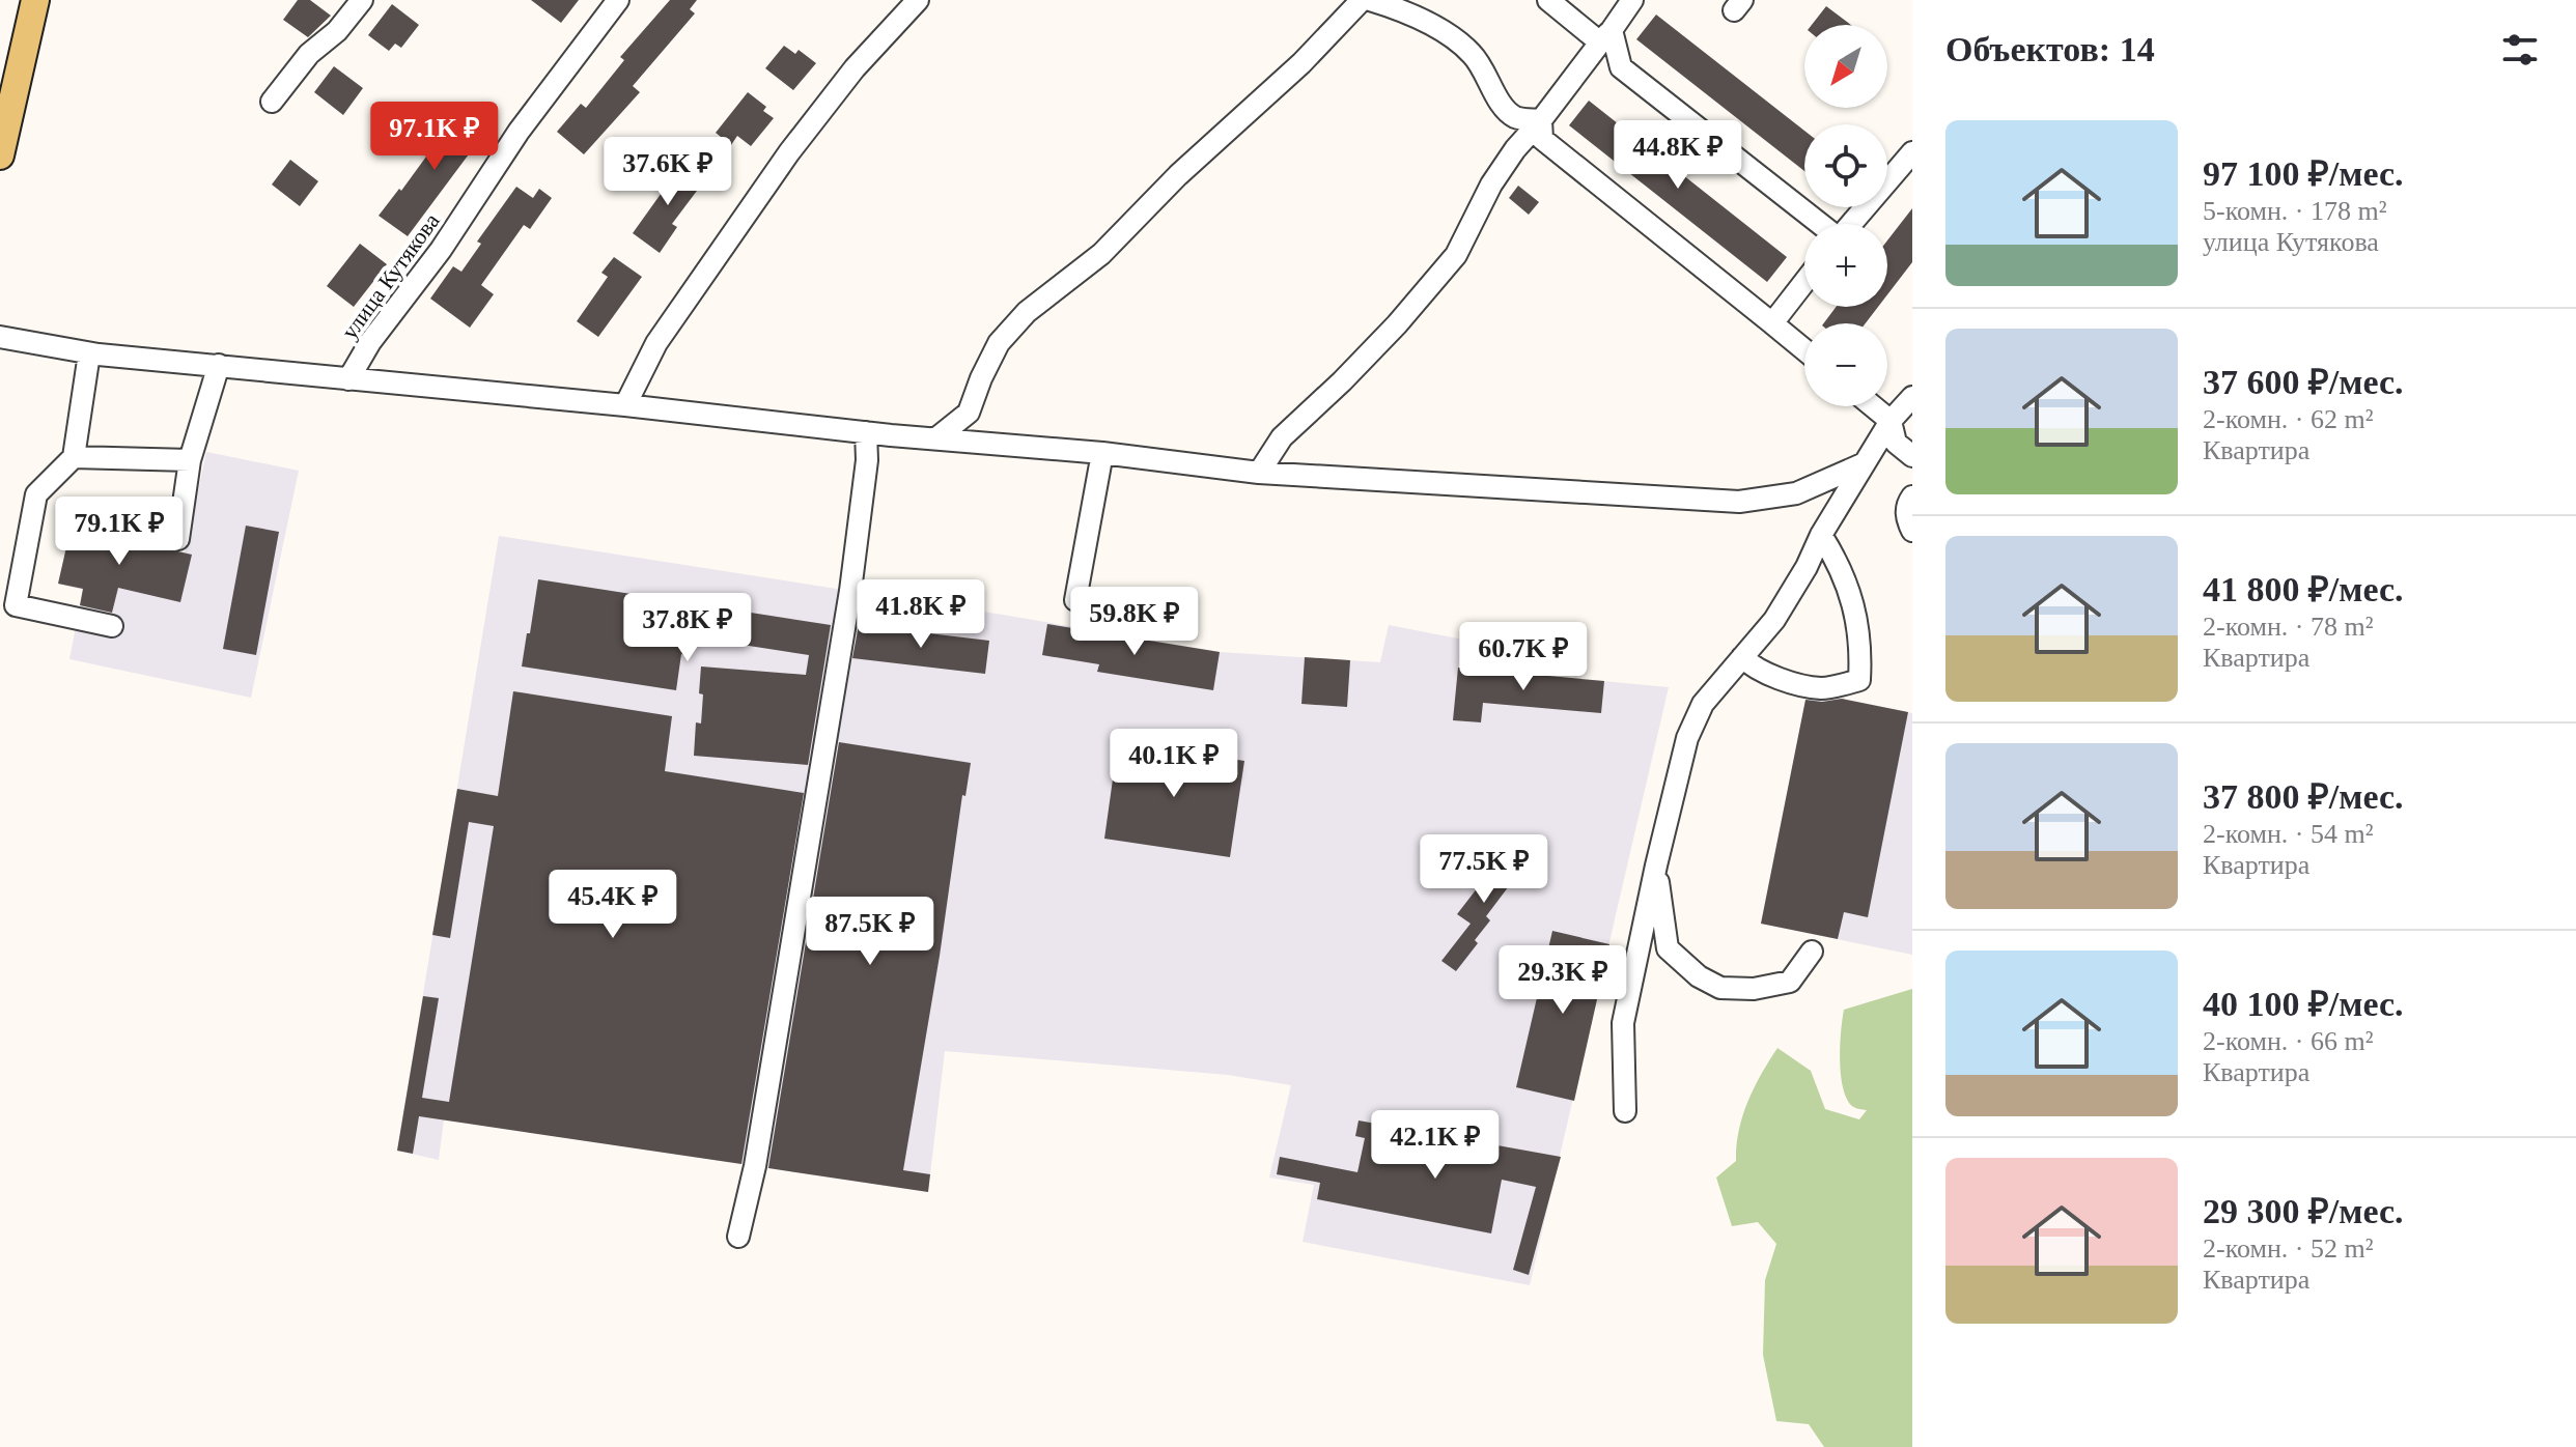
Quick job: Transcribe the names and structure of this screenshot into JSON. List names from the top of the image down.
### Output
{
  "streets": {
    "street": ["улица Кутякова"]
  },
  "north": "bottom left",
  "page": {
    "heading": "Объектов: 14",
    "map_buttons": ["+", "−"],
    "list": [
      {
        "name": "97 100 ₽/мес.",
        "note": "5-комн. · 178 m² · улица Кутякова"
      },
      {
        "name": "37 600 ₽/мес.",
        "note": "2-комн. · 62 m² · Квартира"
      },
      {
        "name": "41 800 ₽/мес.",
        "note": "2-комн. · 78 m² · Квартира"
      },
      {
        "name": "37 800 ₽/мес.",
        "note": "2-комн. · 54 m² · Квартира"
      },
      {
        "name": "40 100 ₽/мес.",
        "note": "2-комн. · 66 m² · Квартира"
      },
      {
        "name": "29 300 ₽/мес.",
        "note": "2-комн. · 52 m² · Квартира"
      }
    ],
    "price": [
      "97.1K ₽",
      "44.8K ₽",
      "37.6K ₽",
      "79.1K ₽",
      "41.8K ₽",
      "59.8K ₽",
      "37.8K ₽",
      "60.7K ₽",
      "40.1K ₽",
      "77.5K ₽",
      "45.4K ₽",
      "87.5K ₽",
      "29.3K ₽",
      "42.1K ₽"
    ]
  }
}
